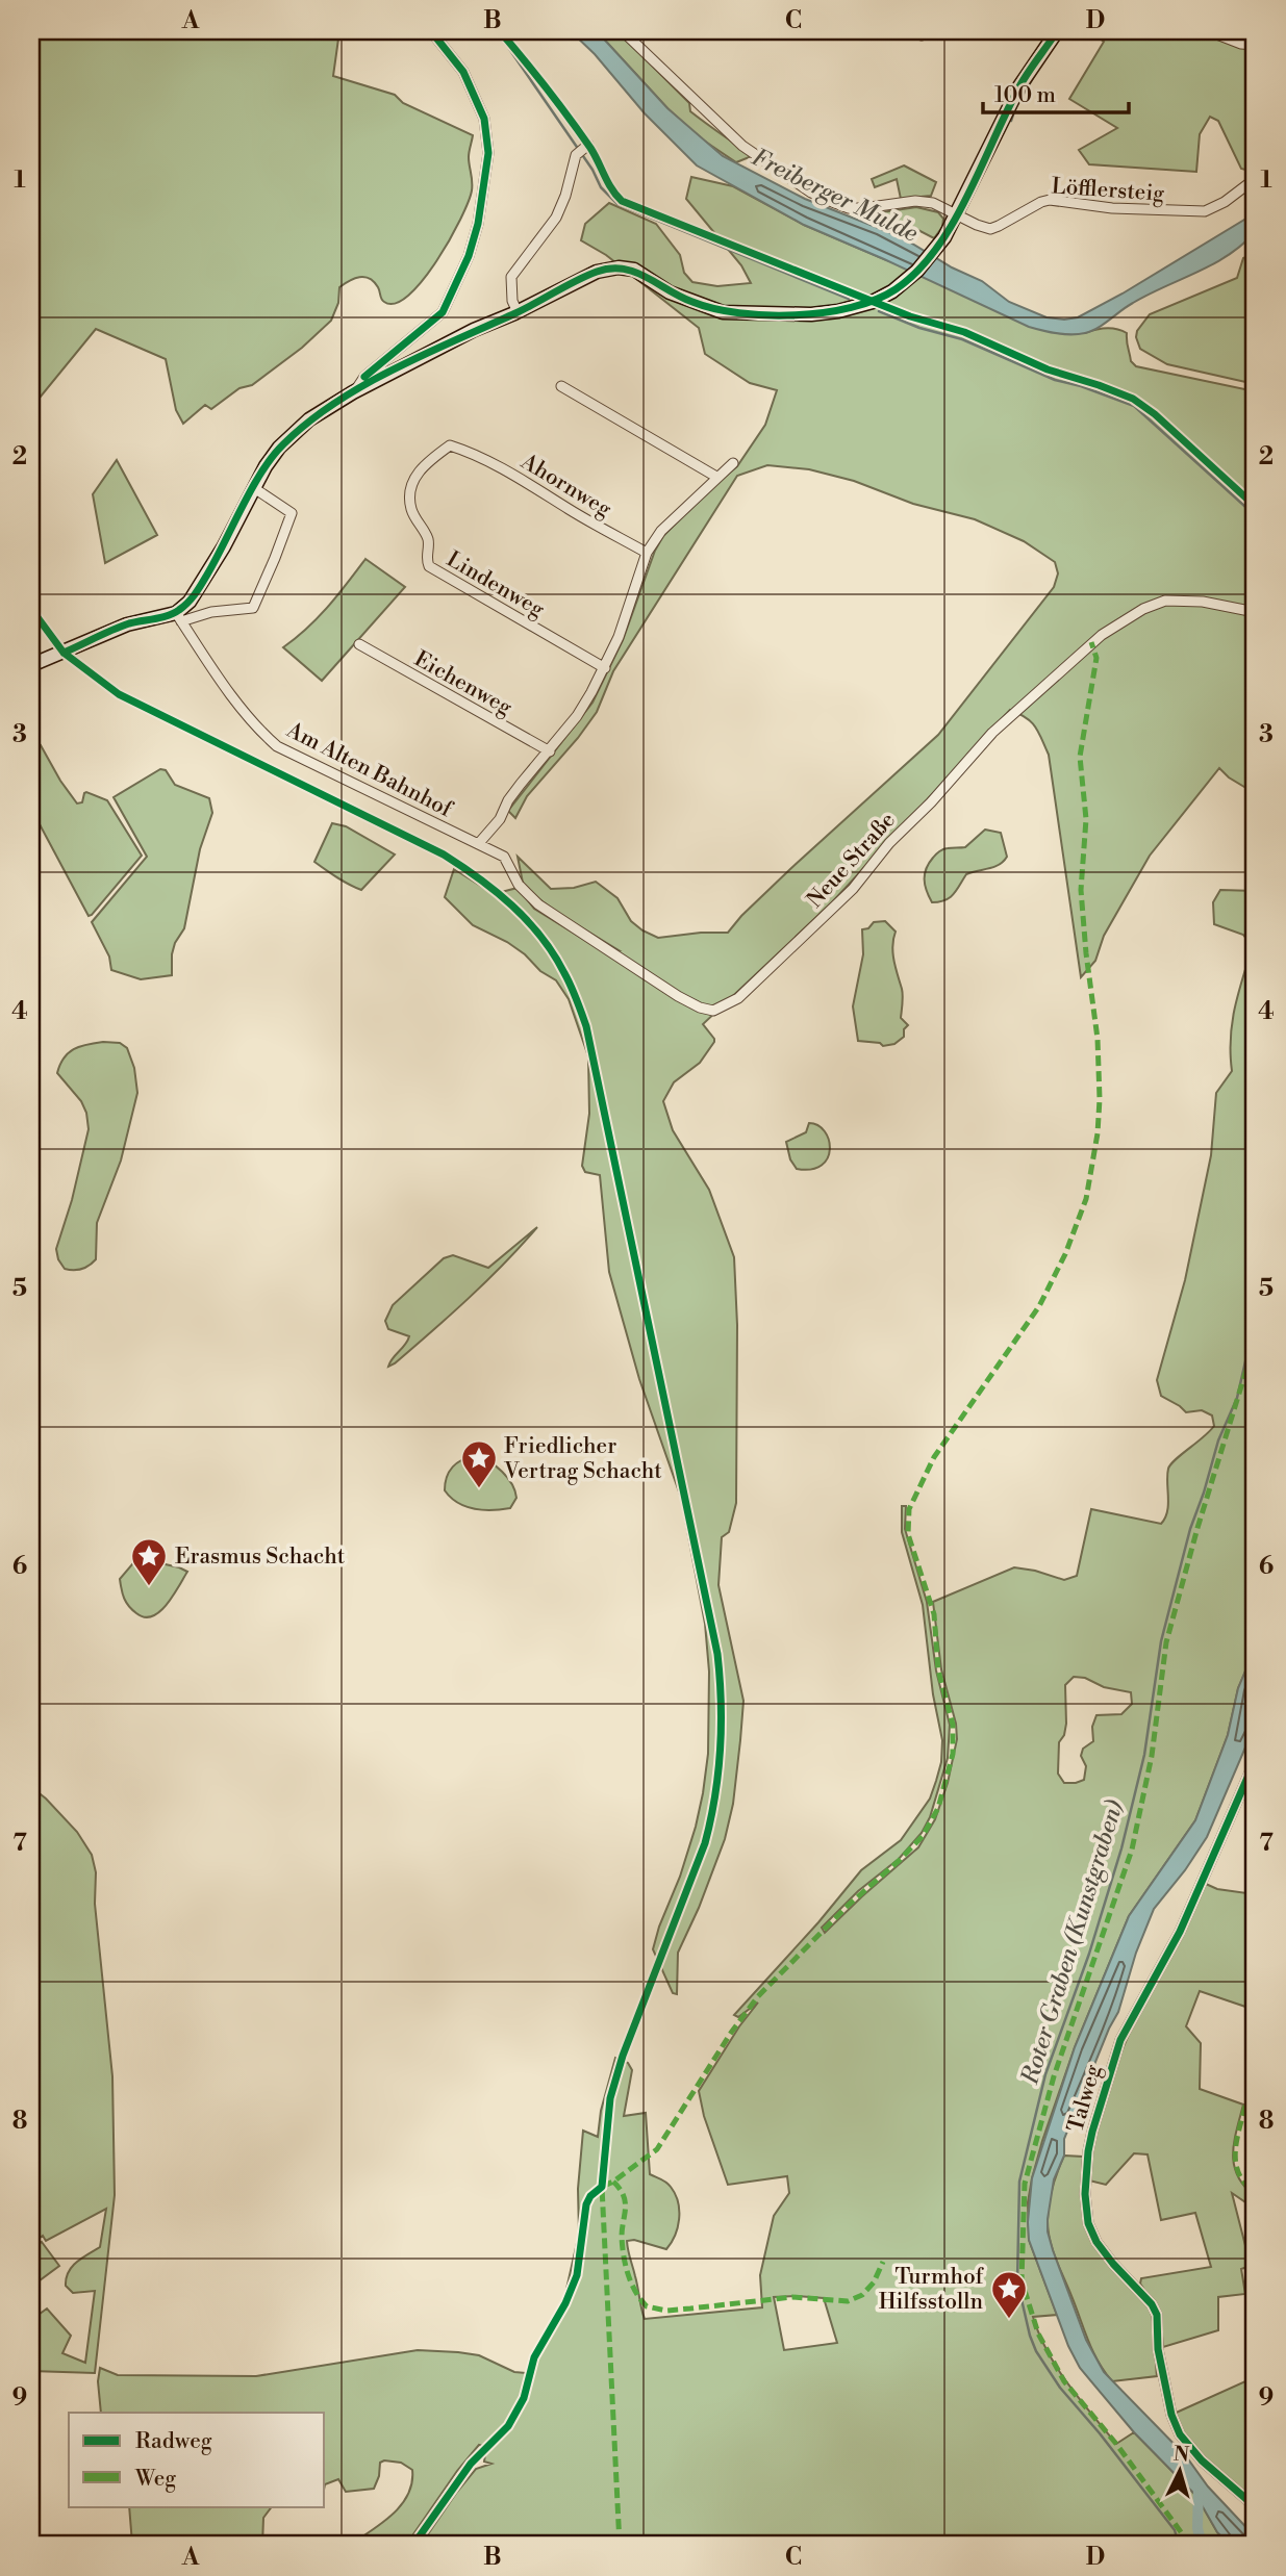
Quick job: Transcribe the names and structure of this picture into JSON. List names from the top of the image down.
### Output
{
  "streets": {
    "street": [
      "Löfflersteig",
      "Ahornweg",
      "Lindenweg",
      "Eichenweg",
      "Am Alten Bahnhof",
      "Neue Straße",
      "Talweg"
    ]
  },
  "crossings": [
    ["Ahornweg", "Lindenweg"],
    ["Am Alten Bahnhof", "Neue Straße"]
  ],
  "water": ["Freiberger Mulde", "Roter Graben (Kunstgraben)"],
  "places": {
    "place": ["Friedlicher Vertrag Schacht", "Erasmus Schacht", "Turmhof Hilfsstolln"]
  },
  "legend": ["Radweg", "Weg"],
  "scale_bar": "100 m",
  "north": "top",
  "grid": {
    "columns": [
      "A",
      "B",
      "C",
      "D"
    ],
    "rows": [
      "1",
      "2",
      "3",
      "4",
      "5",
      "6",
      "7",
      "8",
      "9"
    ]
  }
}
